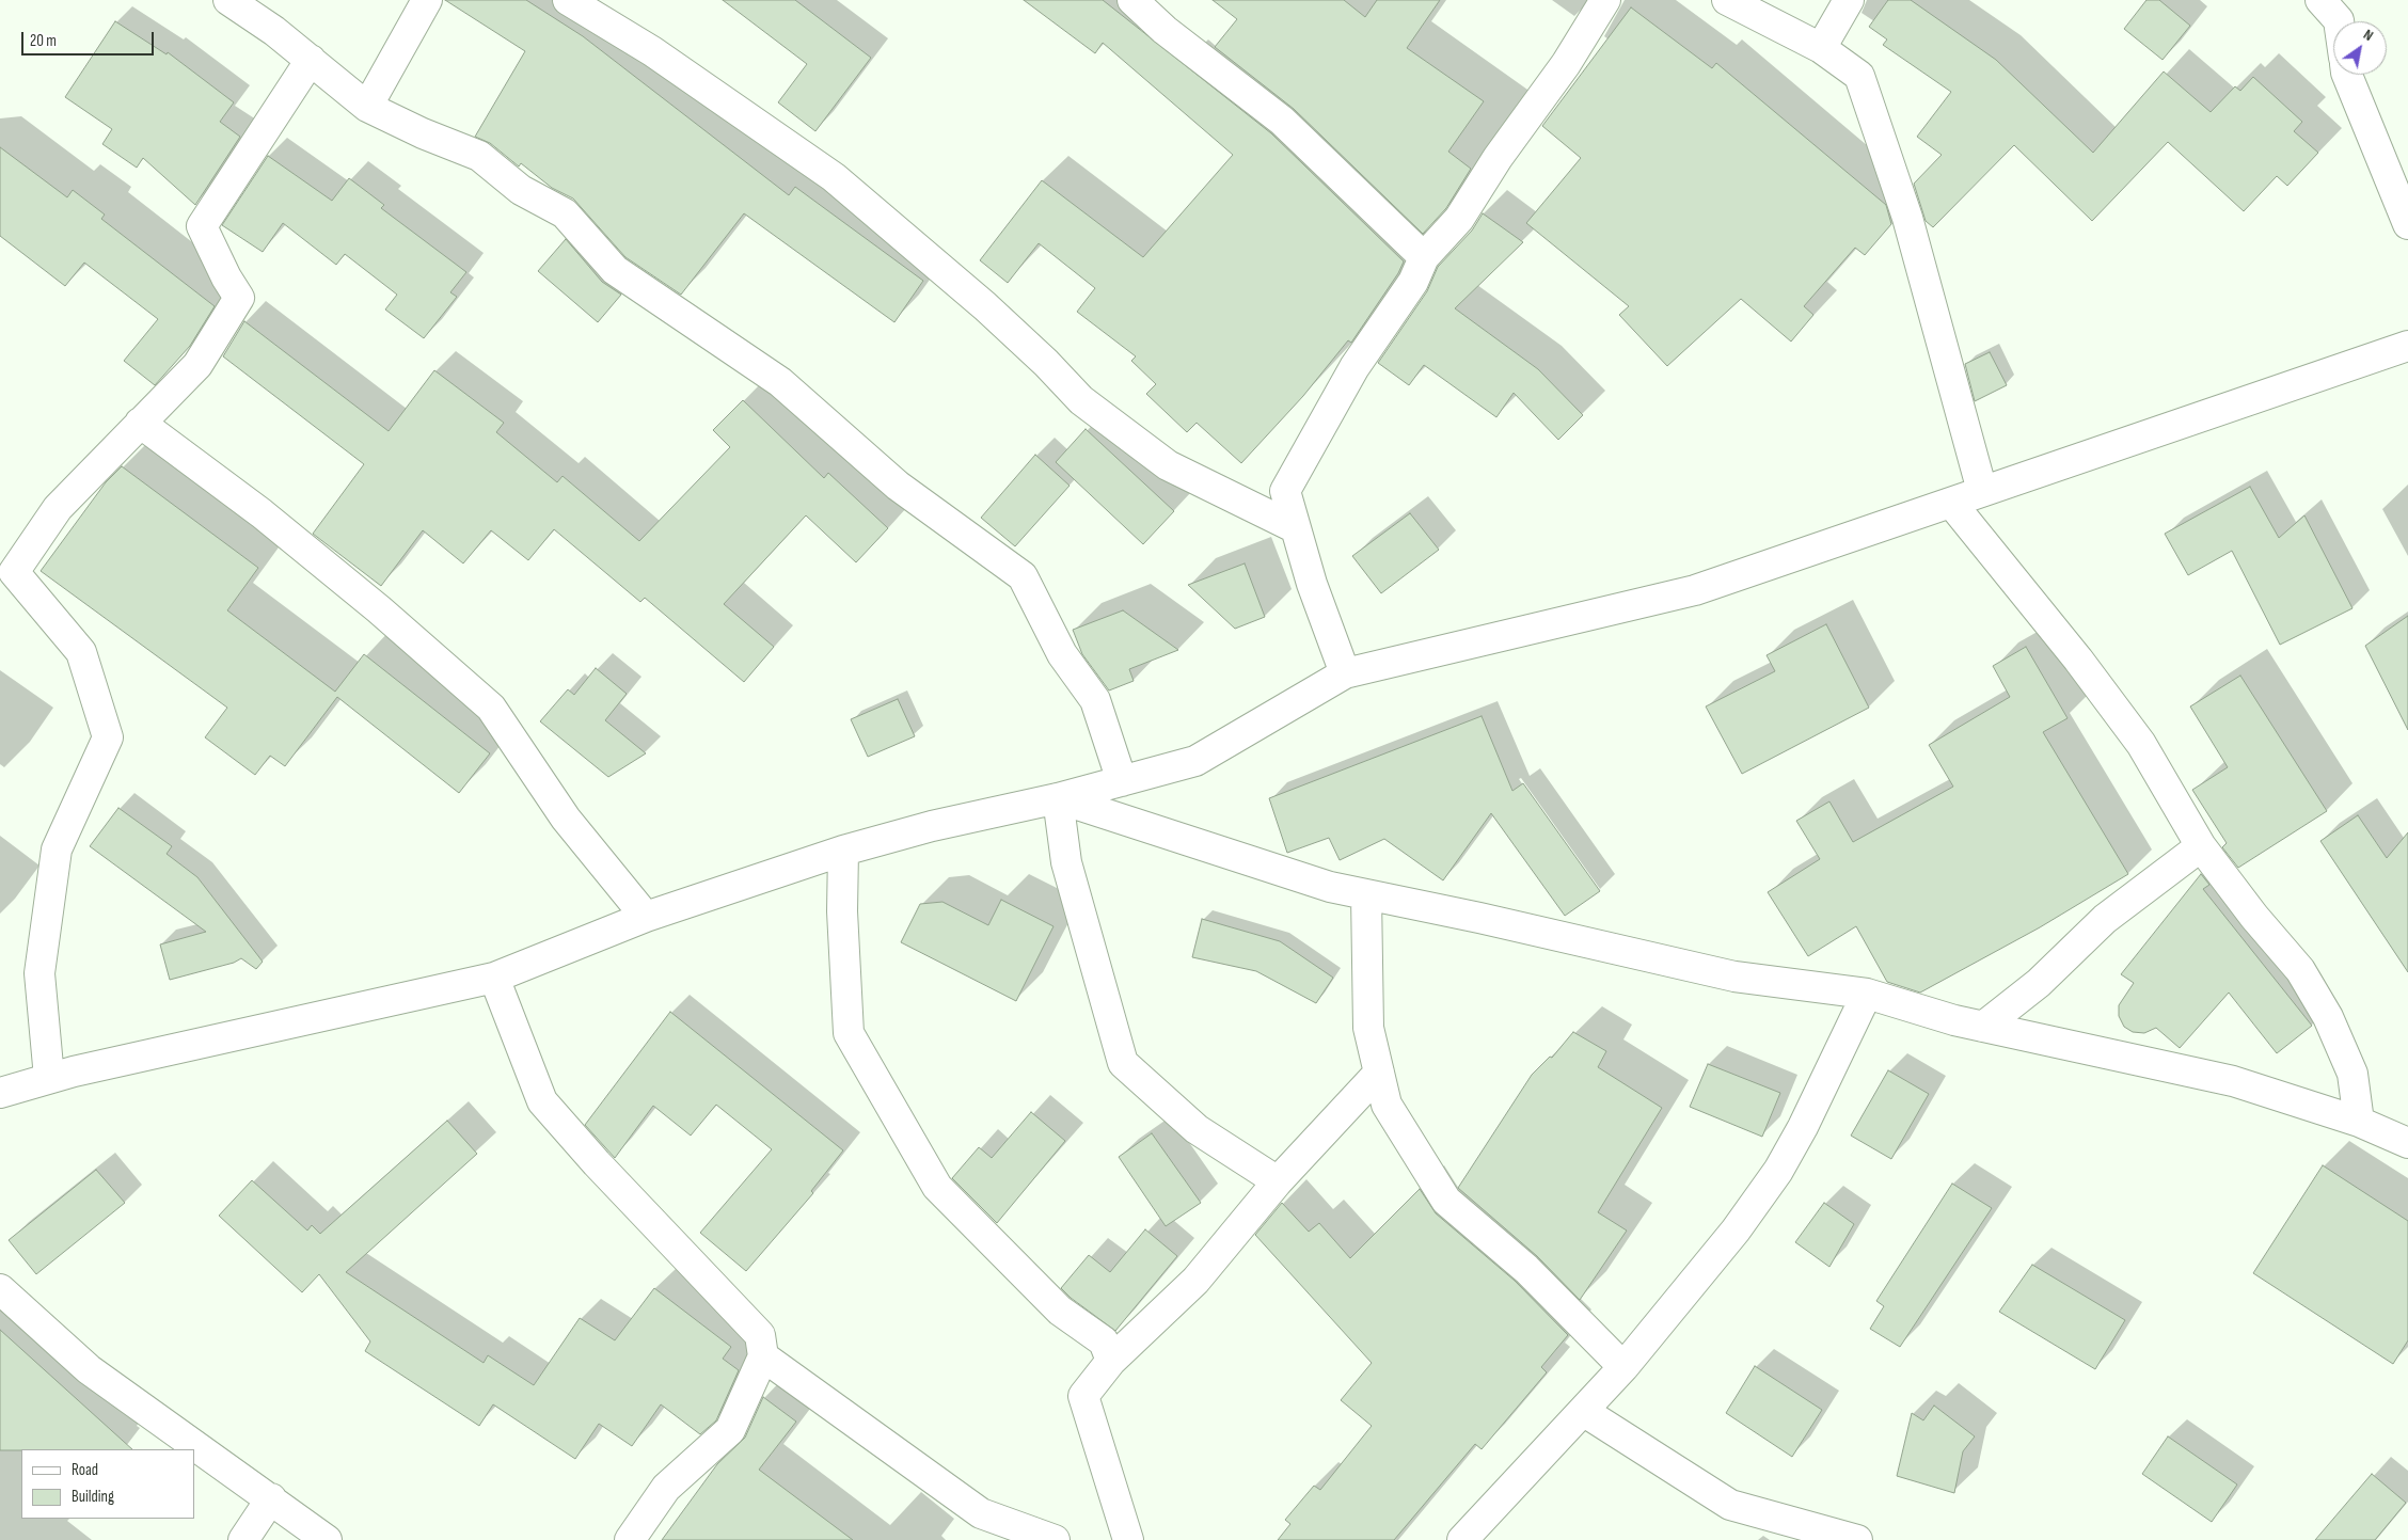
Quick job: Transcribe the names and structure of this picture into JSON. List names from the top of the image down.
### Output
{
  "legend": ["Road", "Building"],
  "scale_bar": "20 m",
  "north": "top right"
}
